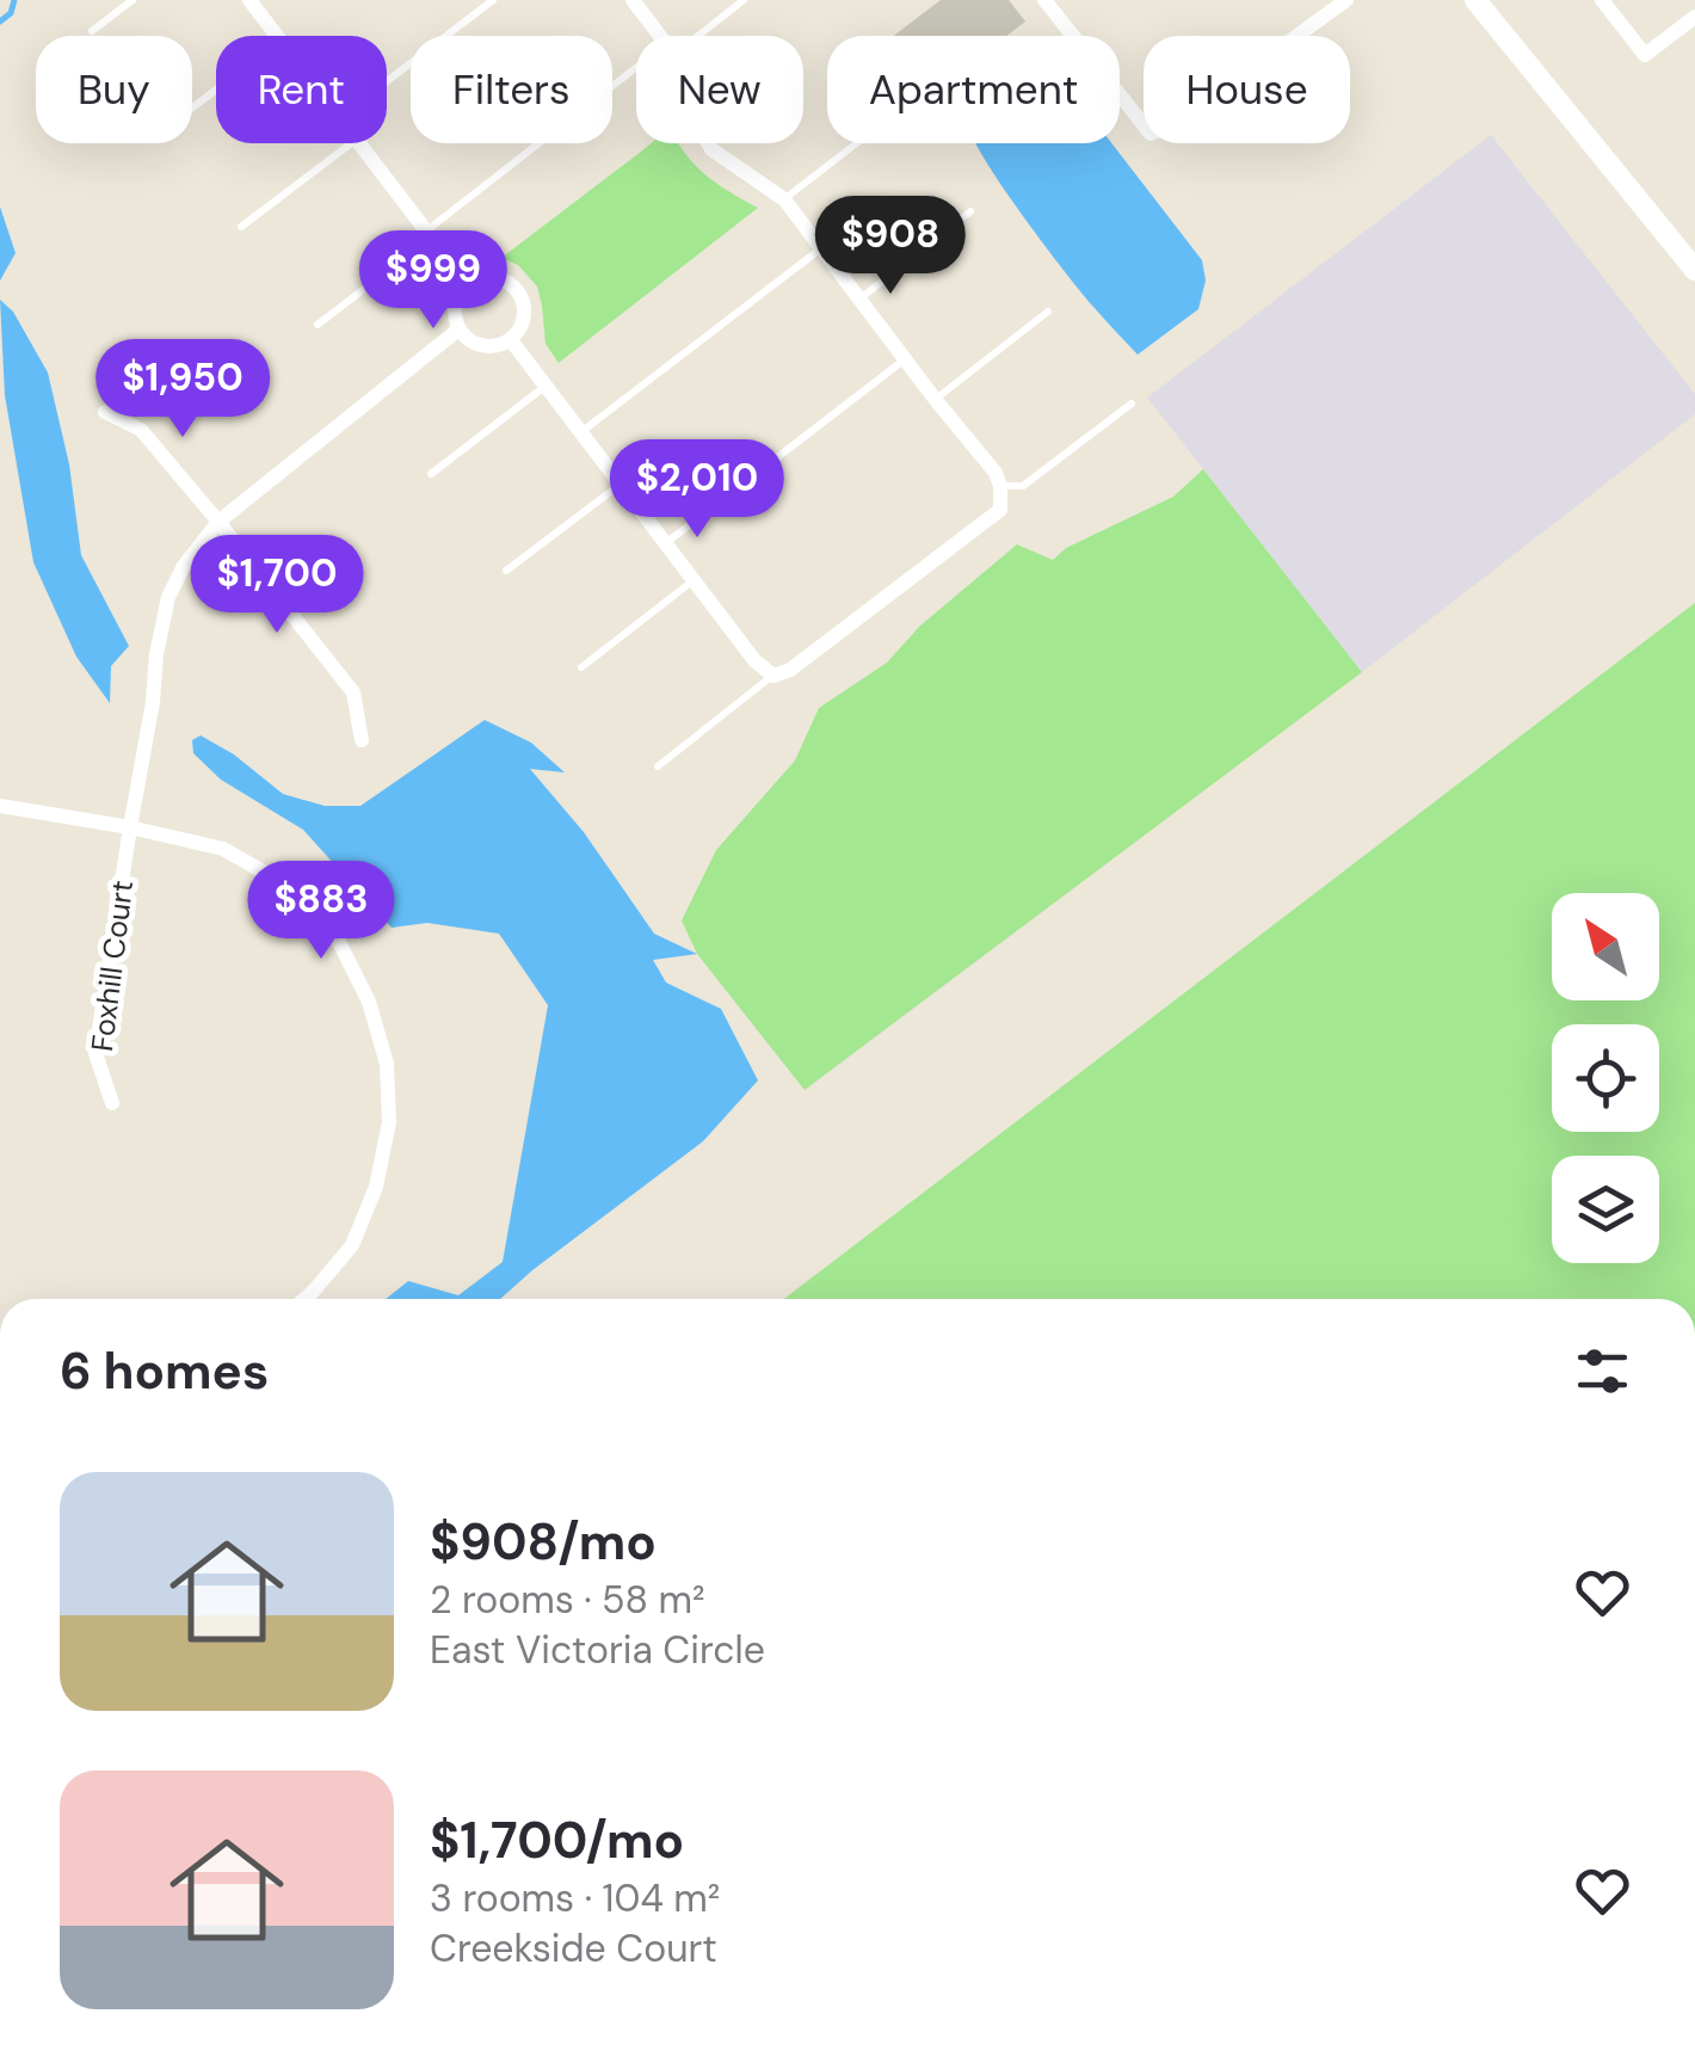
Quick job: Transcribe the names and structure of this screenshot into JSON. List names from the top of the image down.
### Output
{
  "streets": {
    "street": ["Foxhill Court"]
  },
  "north": "top left",
  "page": {
    "chip": [
      "Buy",
      "Rent",
      "Filters",
      "New",
      "Apartment",
      "House"
    ],
    "price": [
      "$908",
      "$999",
      "$1,950",
      "$2,010",
      "$1,700",
      "$883"
    ],
    "heading": "6 homes",
    "list": [
      {
        "name": "$908/mo",
        "note": "2 rooms · 58 m² · East Victoria Circle"
      },
      {
        "name": "$1,700/mo",
        "note": "3 rooms · 104 m² · Creekside Court"
      }
    ]
  }
}
